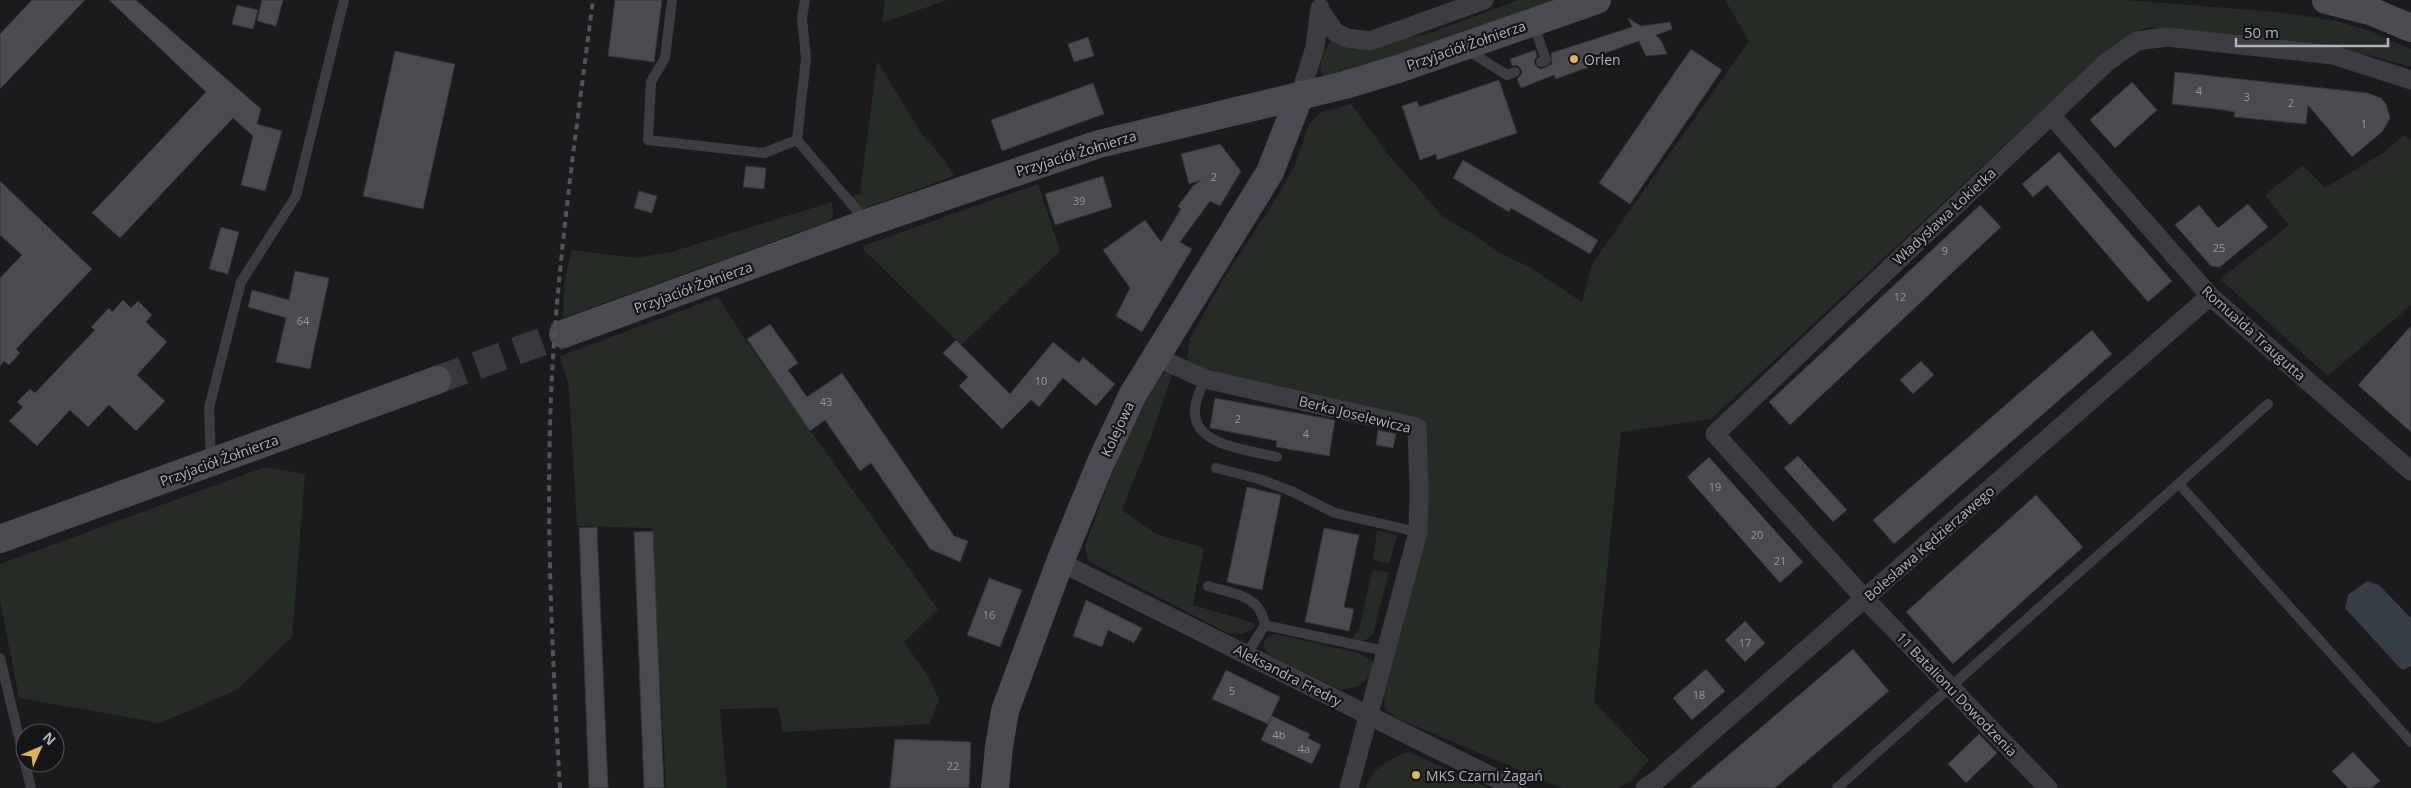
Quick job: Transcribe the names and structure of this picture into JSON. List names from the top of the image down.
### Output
{
  "streets": {
    "main road": ["Przyjaciół Żołnierza", "Kolejowa"],
    "street": [
      "Władysława Łokietka",
      "Romualda Traugutta",
      "Berka Joselewicza",
      "Bolesława Kędzierzawego",
      "Aleksandra Fredry",
      "11 Batalionu Dowodzenia"
    ]
  },
  "crossings": [
    ["Przyjaciół Żołnierza", "Kolejowa"],
    ["Władysława Łokietka", "Romualda Traugutta"],
    ["Władysława Łokietka", "Bolesława Kędzierzawego"],
    ["Władysława Łokietka", "11 Batalionu Dowodzenia"],
    ["Romualda Traugutta", "Bolesława Kędzierzawego"],
    ["Berka Joselewicza", "Kolejowa"],
    ["Berka Joselewicza", "Aleksandra Fredry"],
    ["Kolejowa", "Aleksandra Fredry"],
    ["Bolesława Kędzierzawego", "11 Batalionu Dowodzenia"]
  ],
  "places": ["Orlen", "MKS Czarni Żagań"],
  "house_numbers": [
    "4",
    "3",
    "2",
    "1",
    "2",
    "39",
    "25",
    "9",
    "12",
    "64",
    "10",
    "43",
    "2",
    "4",
    "19",
    "20",
    "21",
    "16",
    "17",
    "5",
    "18",
    "4b",
    "4a",
    "22"
  ],
  "scale_bar": "50 m",
  "north": "top right"
}
